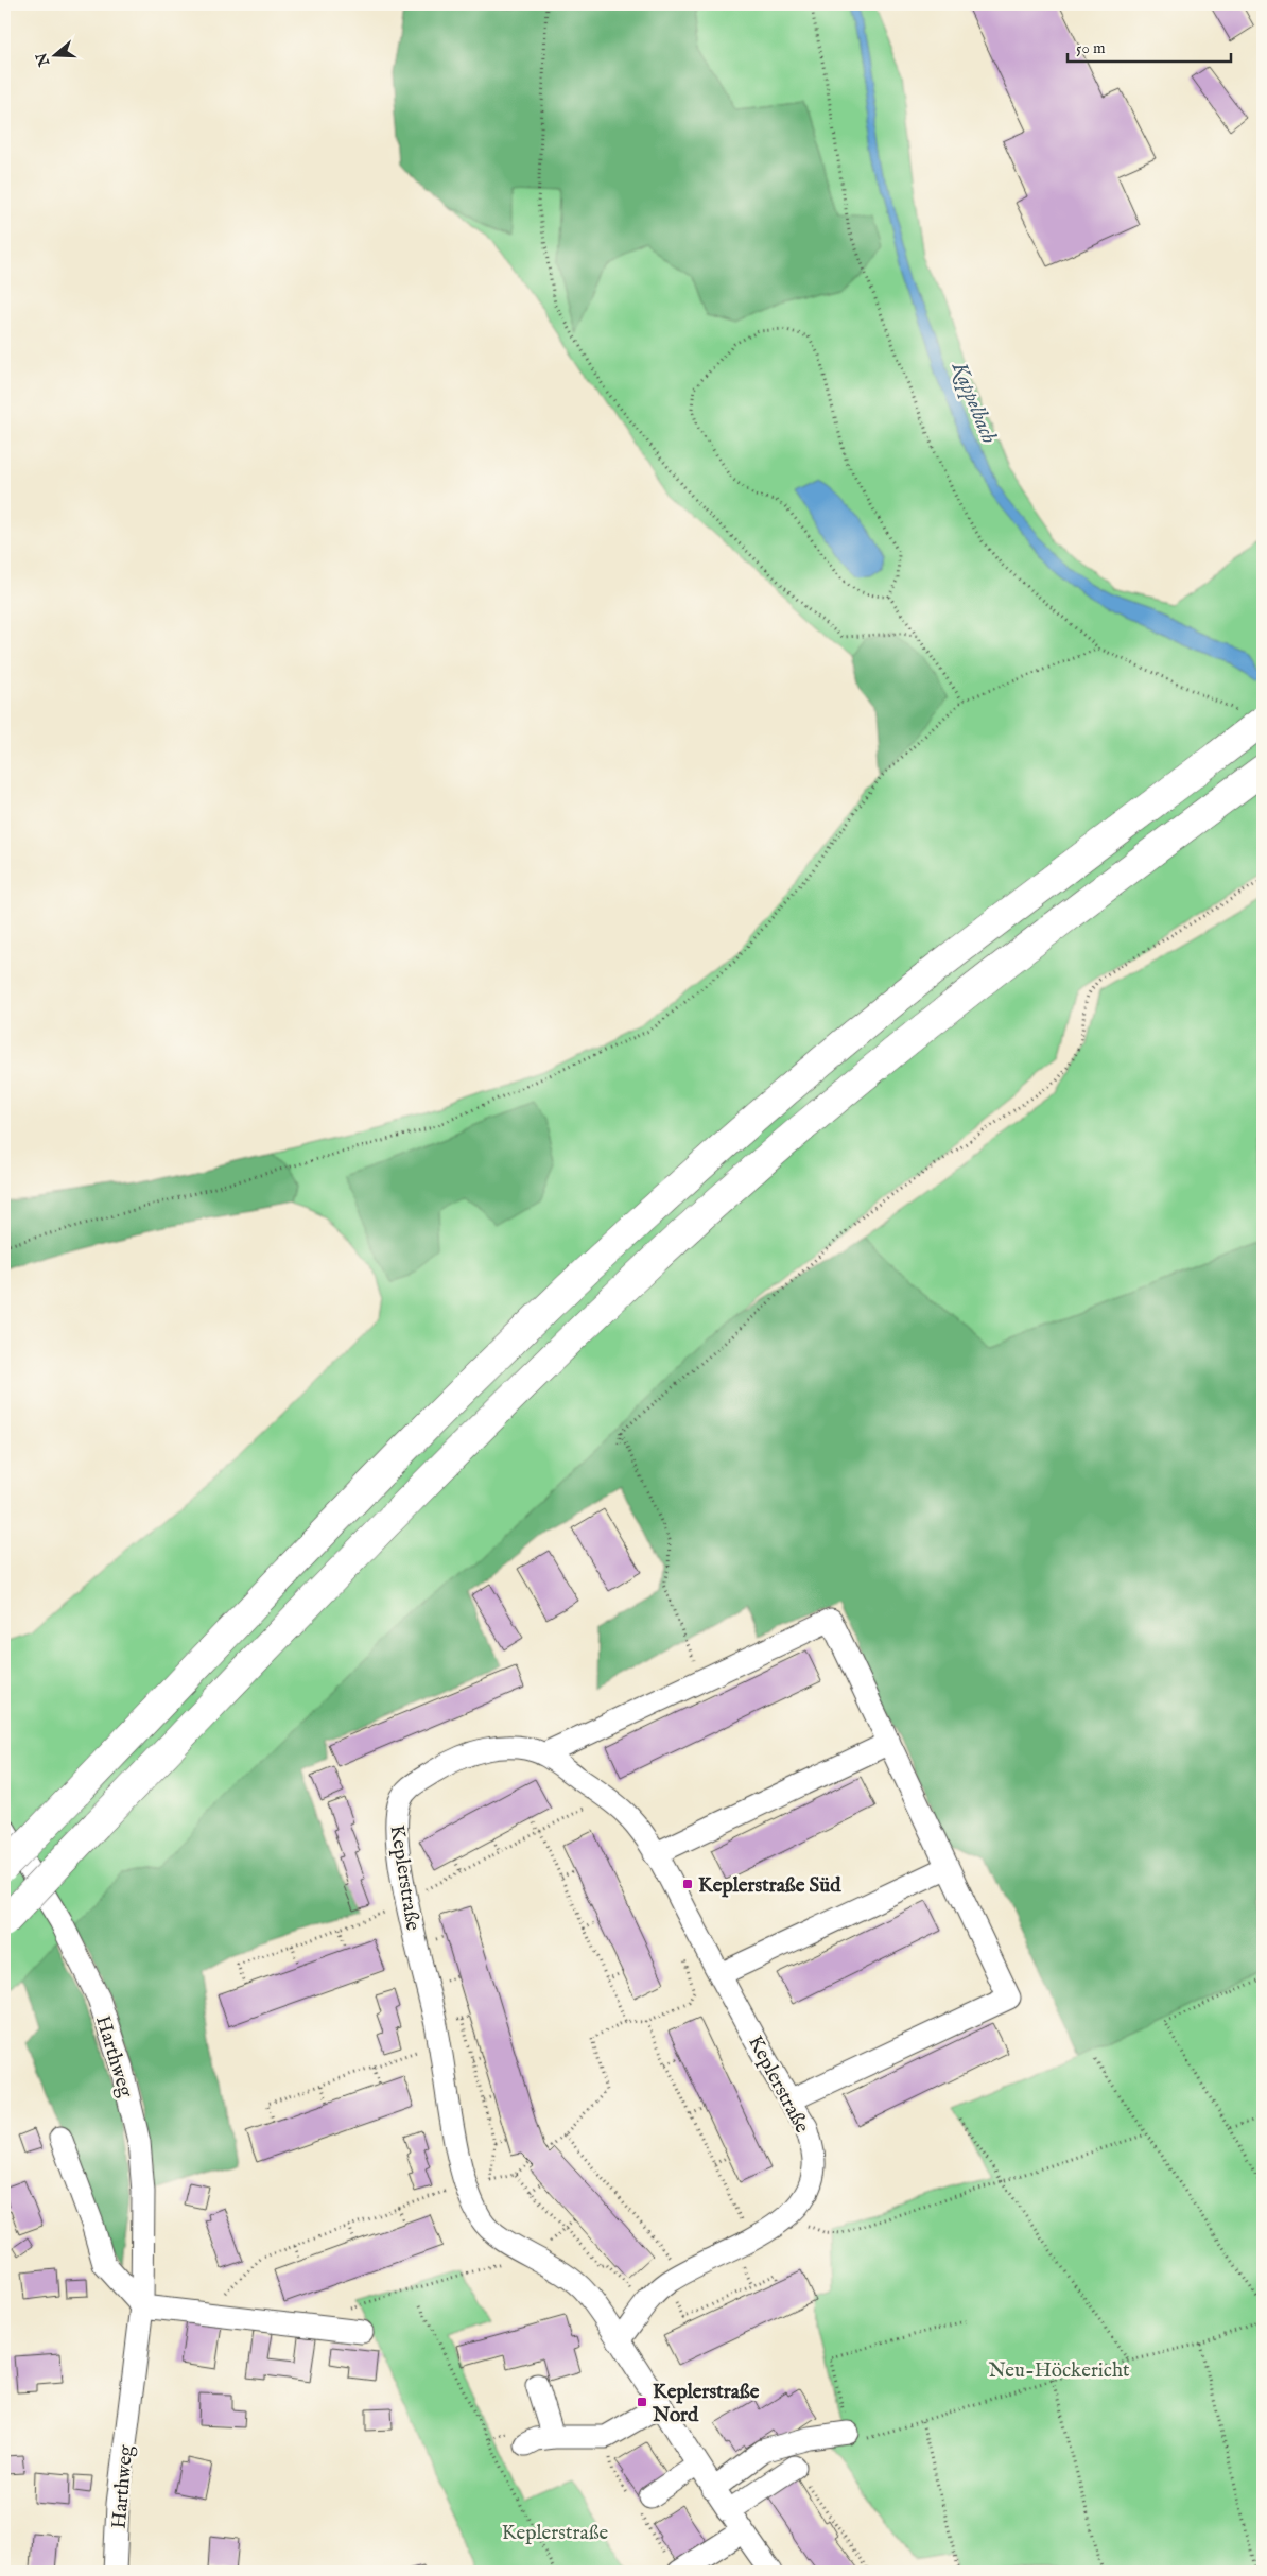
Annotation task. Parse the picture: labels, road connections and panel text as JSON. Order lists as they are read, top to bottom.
{
  "streets": {
    "street": ["Keplerstraße", "Harthweg"]
  },
  "water": ["Kappelbach"],
  "parks": ["Neu-Höckericht", "Keplerstraße"],
  "places": {
    "transit": ["Keplerstraße Süd", "Keplerstraße Nord"]
  },
  "scale_bar": "50 m",
  "north": "left"
}
